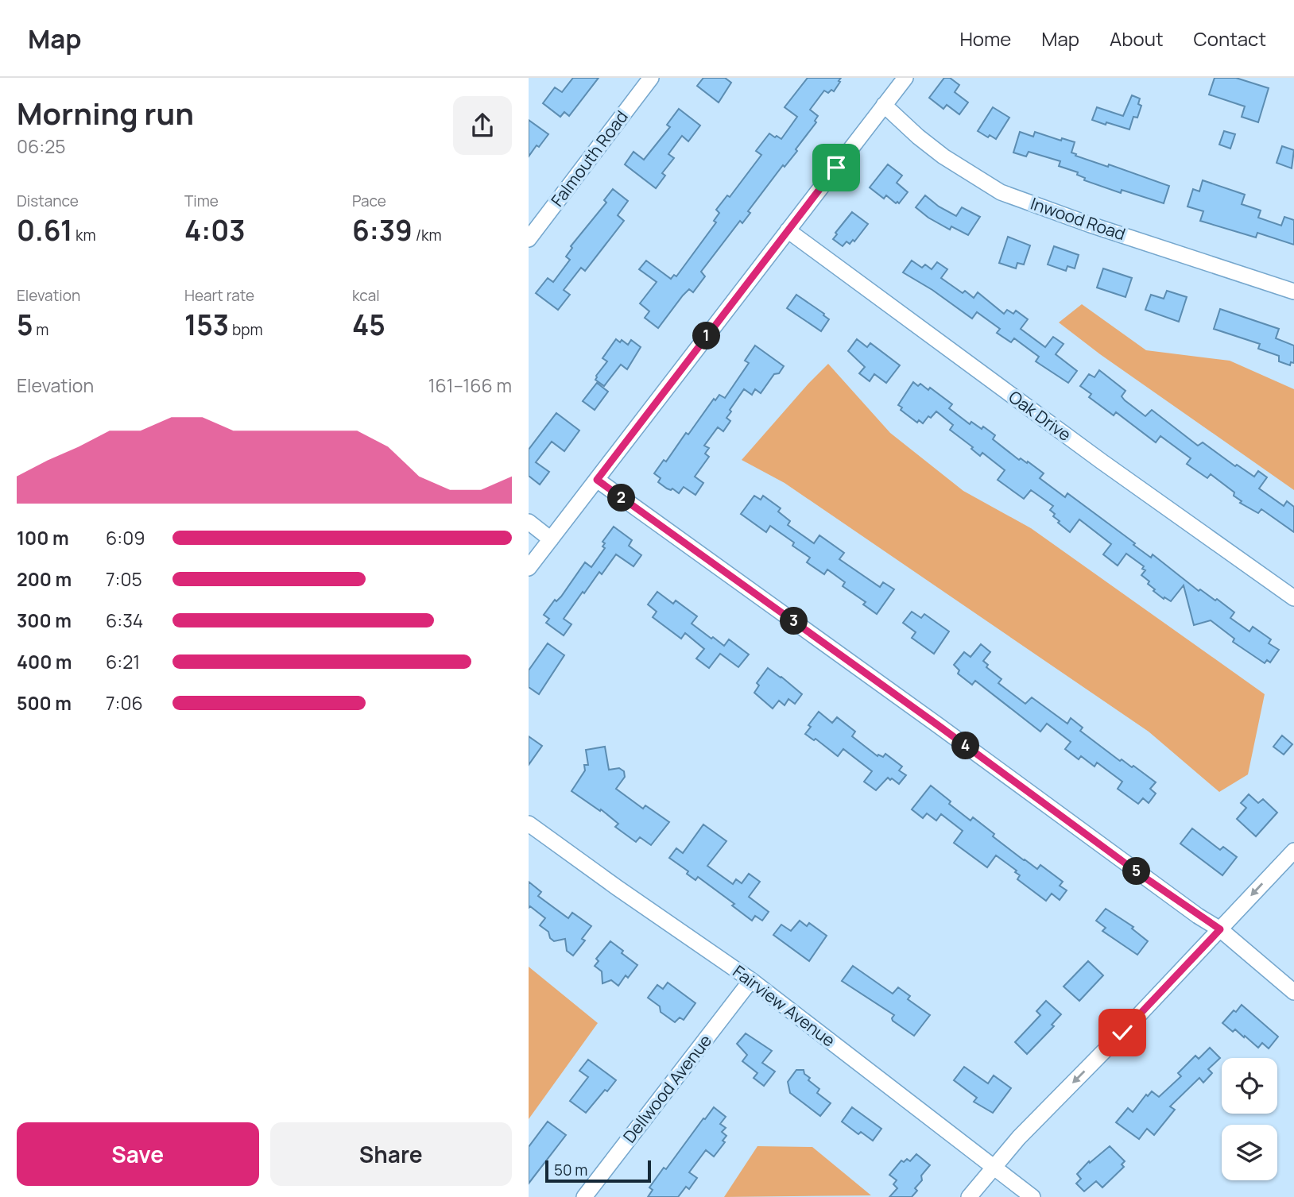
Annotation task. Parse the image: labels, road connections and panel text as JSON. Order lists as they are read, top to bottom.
{
  "streets": {
    "street": [
      "Falmouth Road",
      "Inwood Road",
      "Oak Drive",
      "Fairview Avenue",
      "Dellwood Avenue"
    ]
  },
  "crossings": [
    ["Fairview Avenue", "Dellwood Avenue"]
  ],
  "scale_bar": "50 m",
  "page": {
    "header": "Map",
    "nav": [
      "Home",
      "Map",
      "About",
      "Contact"
    ],
    "heading": ["Morning run", "06:25"],
    "stats": [
      ["Distance", "0.61 km"],
      ["Time", "4:03"],
      ["Pace", "6:39 /km"],
      ["Elevation", "5 m"],
      ["Heart rate", "153 bpm"],
      ["kcal", "45"]
    ],
    "pins": [
      "1",
      "2",
      "3",
      "4",
      "5"
    ],
    "chart": ["Elevation", "161–166 m"],
    "list": [
      {
        "name": "100 m",
        "note": "6:09"
      },
      {
        "name": "200 m",
        "note": "7:05"
      },
      {
        "name": "300 m",
        "note": "6:34"
      },
      {
        "name": "400 m",
        "note": "6:21"
      },
      {
        "name": "500 m",
        "note": "7:06"
      }
    ],
    "buttons": ["Save", "Share"],
    "scale": "50 m"
  }
}
